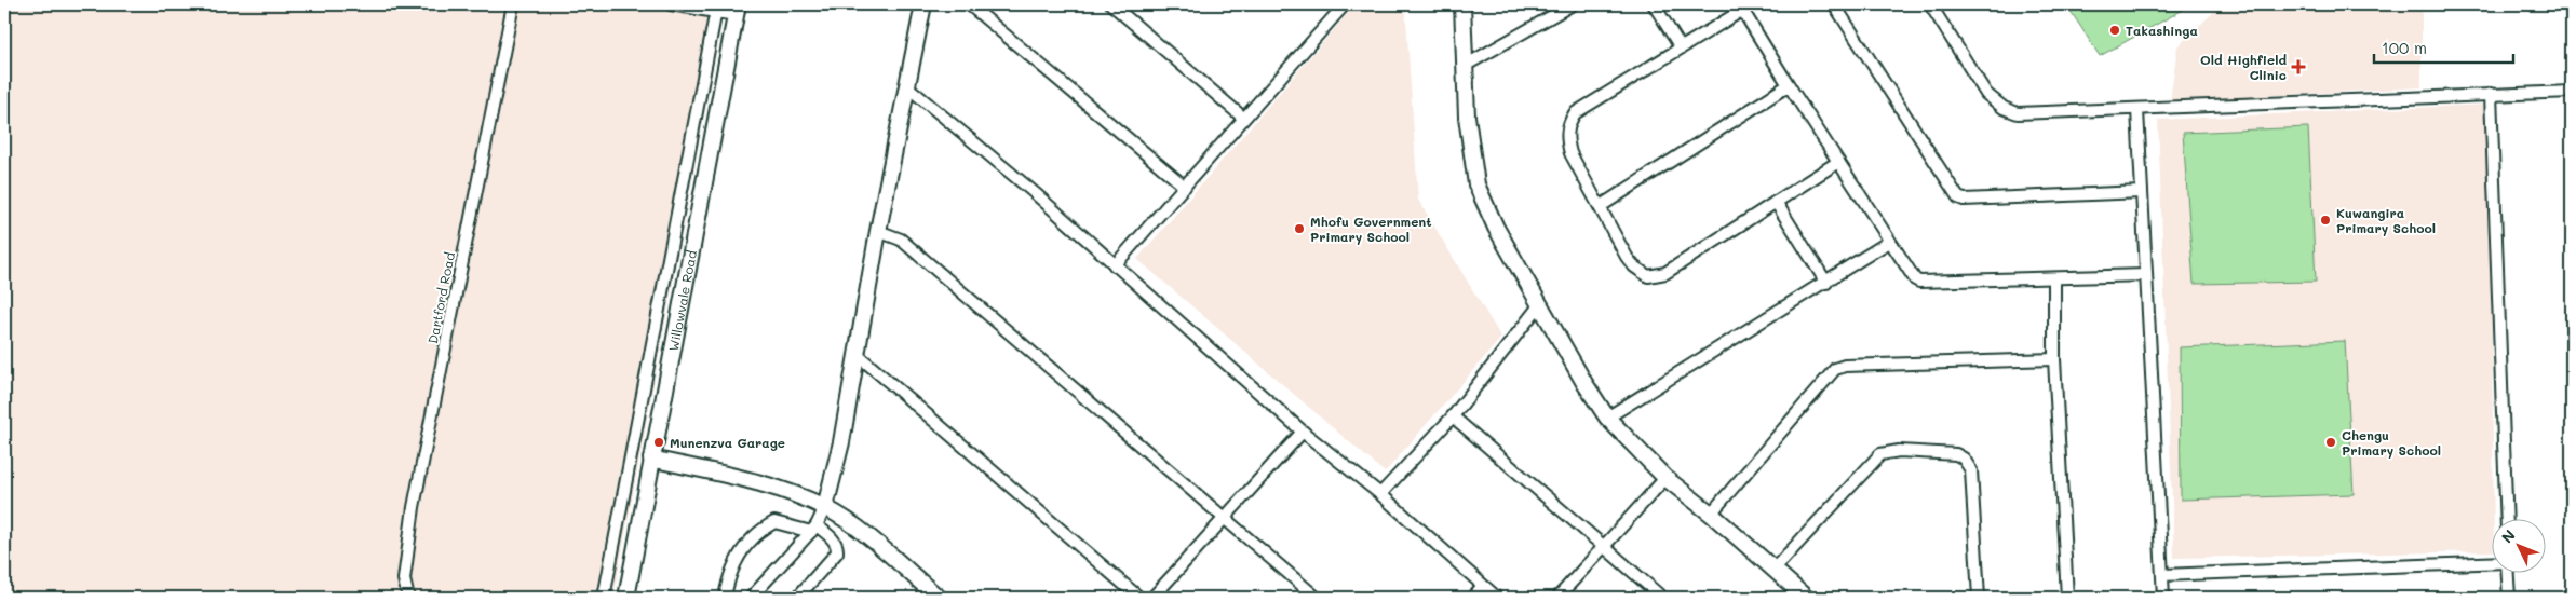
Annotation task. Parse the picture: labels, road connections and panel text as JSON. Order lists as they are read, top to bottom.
{
  "streets": {
    "street": ["Dartford Road", "Willowvale Road"]
  },
  "places": {
    "other": [
      "Takashinga",
      "Kuwangira Primary School",
      "Mhofu Government Primary School",
      "Munenzva Garage",
      "Chengu Primary School"
    ],
    "health": ["Old Highfield Clinic"]
  },
  "scale_bar": "100 m",
  "north": "top left"
}
